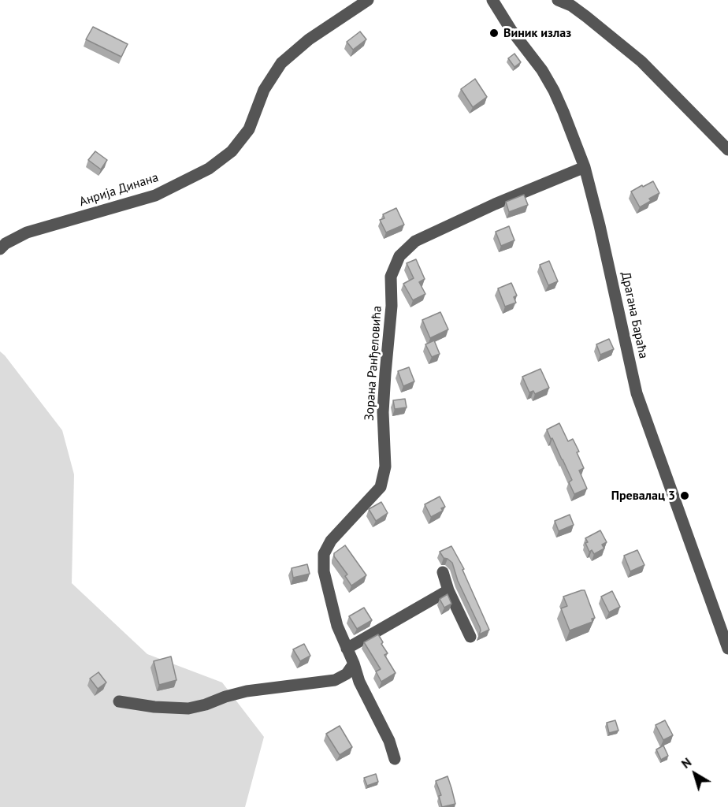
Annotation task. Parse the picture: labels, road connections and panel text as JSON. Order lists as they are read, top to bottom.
{
  "streets": {
    "street": ["Анрија Динана", "Драгана Бараћа", "Зорана Ранђеловића"]
  },
  "crossings": [
    ["Драгана Бараћа", "Зорана Ранђеловића"]
  ],
  "places": ["Виник излаз", "Превалац 3"],
  "north": "top left"
}
